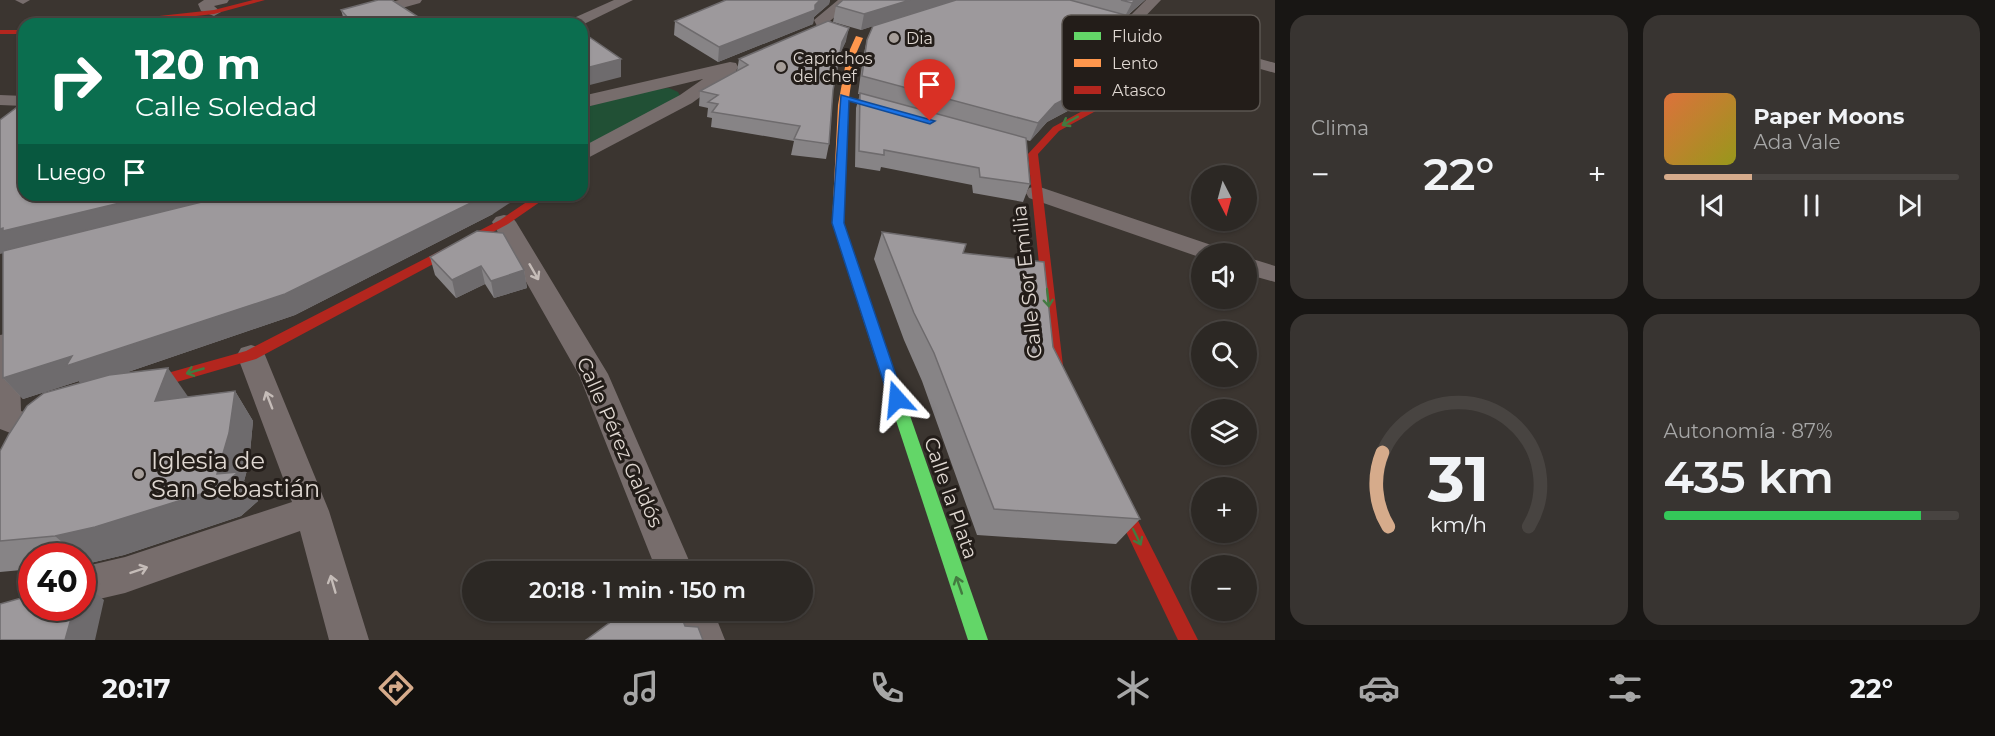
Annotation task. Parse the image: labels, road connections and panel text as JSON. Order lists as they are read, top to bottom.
{
  "streets": {
    "street": ["Calle Sor Emilia", "Calle Pérez Galdós", "Calle la Plata"]
  },
  "one_way": ["Calle Sor Emilia", "Calle Pérez Galdós", "Calle la Plata"],
  "places": ["Dia", "Caprichos del chef", "Iglesia de San Sebastián"],
  "legend": ["Fluido", "Lento", "Atasco"],
  "north": "bottom",
  "page": {
    "tile": [
      "Clima",
      ["Autonomía · 87%", "435 km"]
    ],
    "turn": ["120 m", "Calle Soledad"],
    "song": ["Paper Moons", "Ada Vale"],
    "then": "Luego",
    "heat": ["−", "22°", "+"],
    "map_buttons": ["+", "−"],
    "limit": "40",
    "trip": "20:18 · 1 min · 150 m",
    "tabs": ["20:17", "22°"],
    "gauge": ["31", "km/h"]
  }
}
